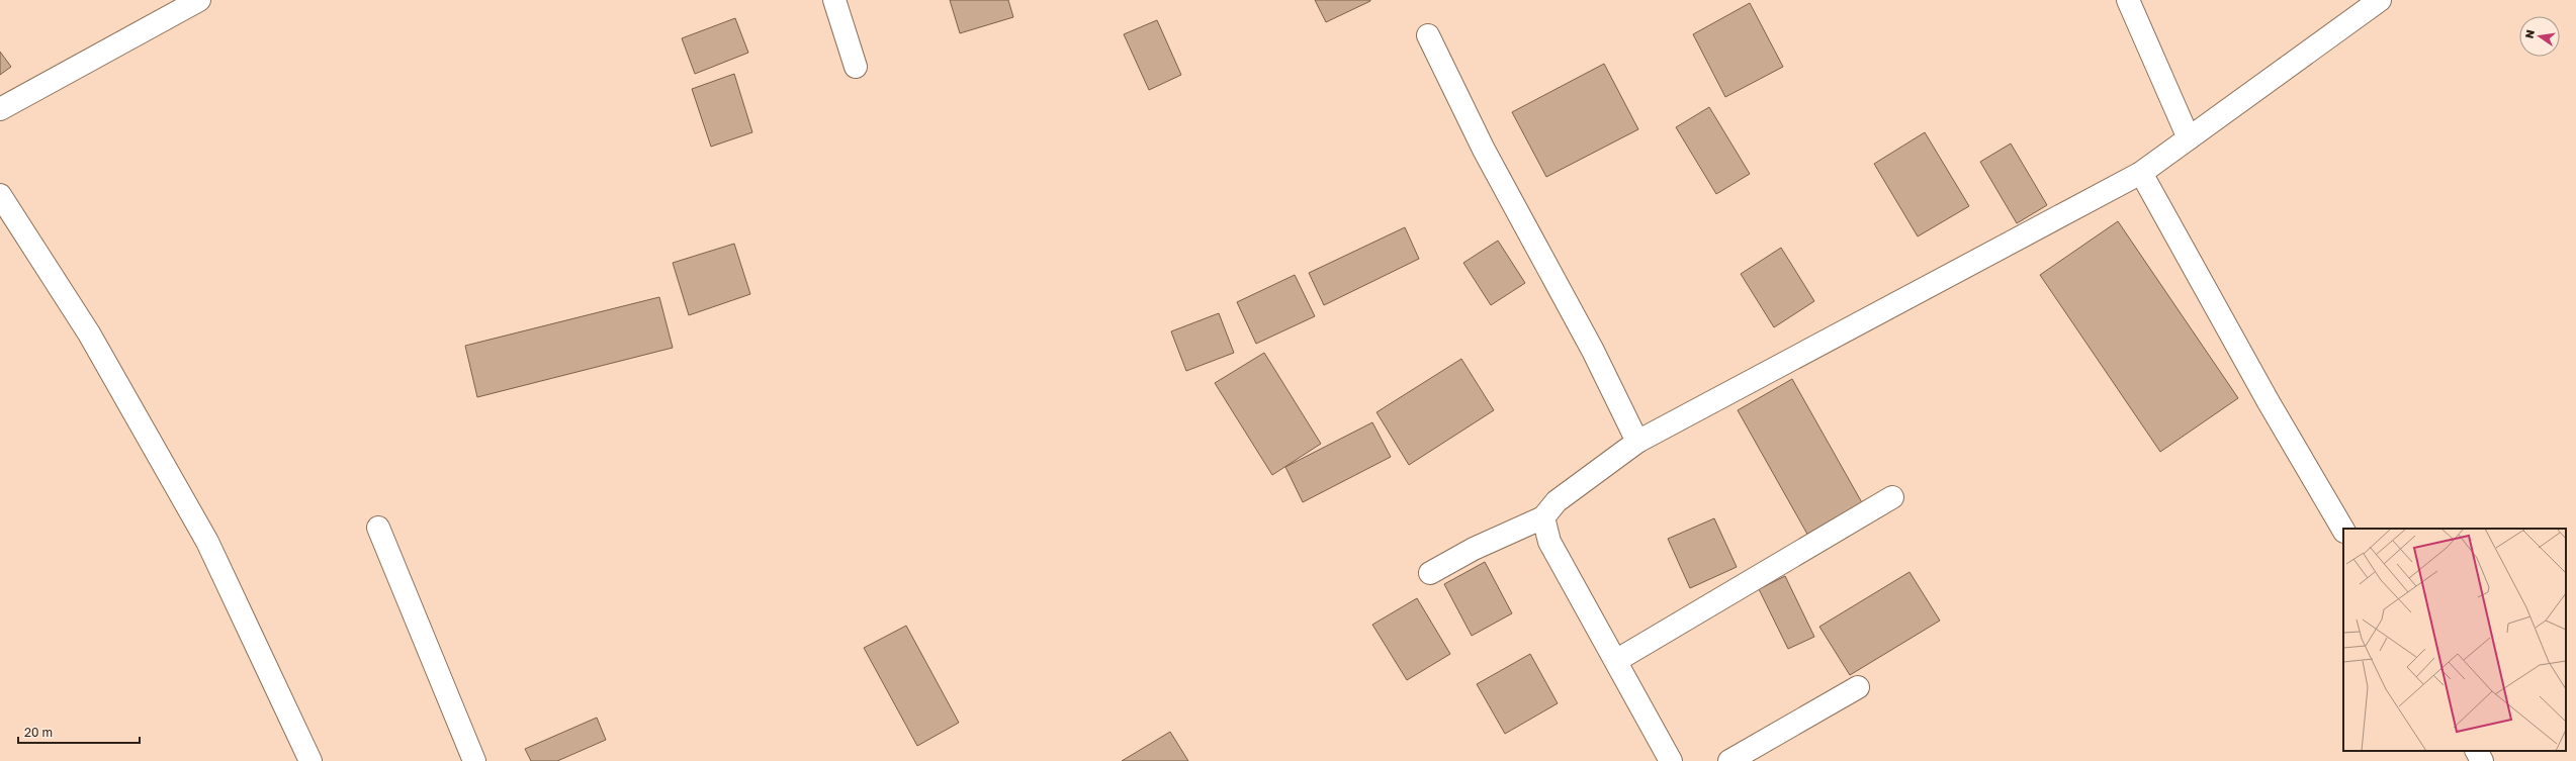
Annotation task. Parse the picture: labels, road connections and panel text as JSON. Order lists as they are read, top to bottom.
{
  "scale_bar": "20 m",
  "north": "left"
}
